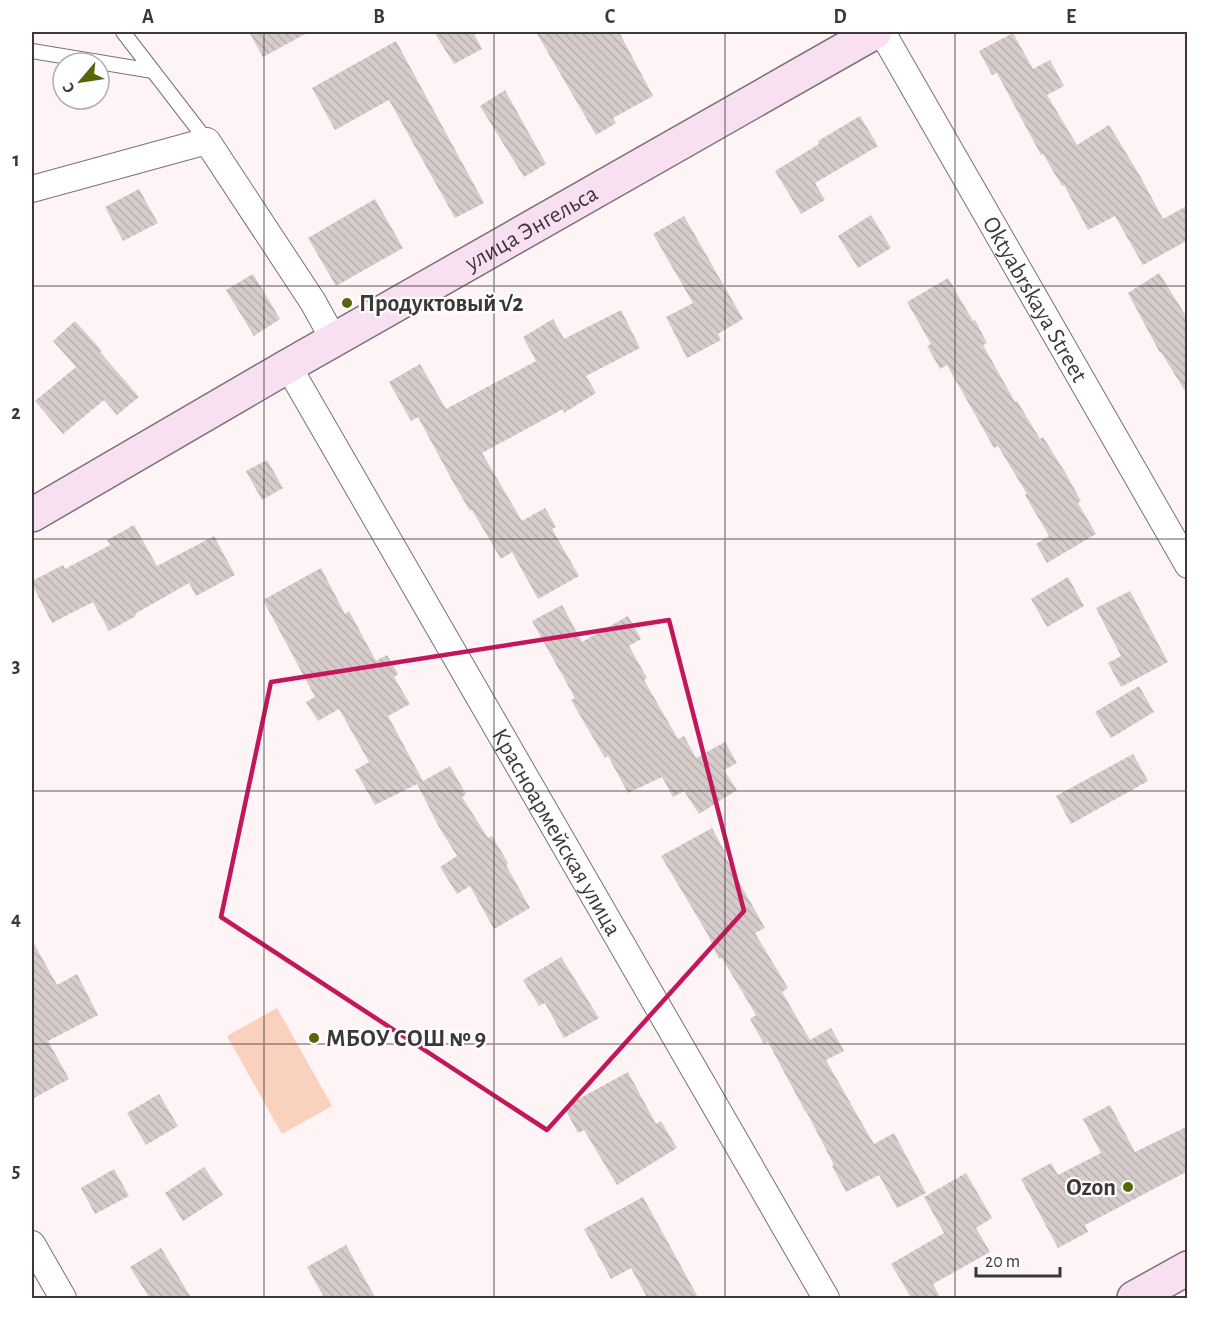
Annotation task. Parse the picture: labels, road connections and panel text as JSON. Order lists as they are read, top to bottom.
{
  "streets": {
    "main road": ["улица Энгельса"],
    "street": ["Oktyabrskaya Street", "Красноармейская улица"]
  },
  "crossings": [
    ["улица Энгельса", "Красноармейская улица"]
  ],
  "places": ["Продуктовый √2", "МБОУ СОШ № 9", "Ozon"],
  "scale_bar": "20 m",
  "north": "bottom left",
  "grid": {
    "columns": [
      "A",
      "B",
      "C",
      "D",
      "E"
    ],
    "rows": [
      "1",
      "2",
      "3",
      "4",
      "5"
    ]
  }
}
